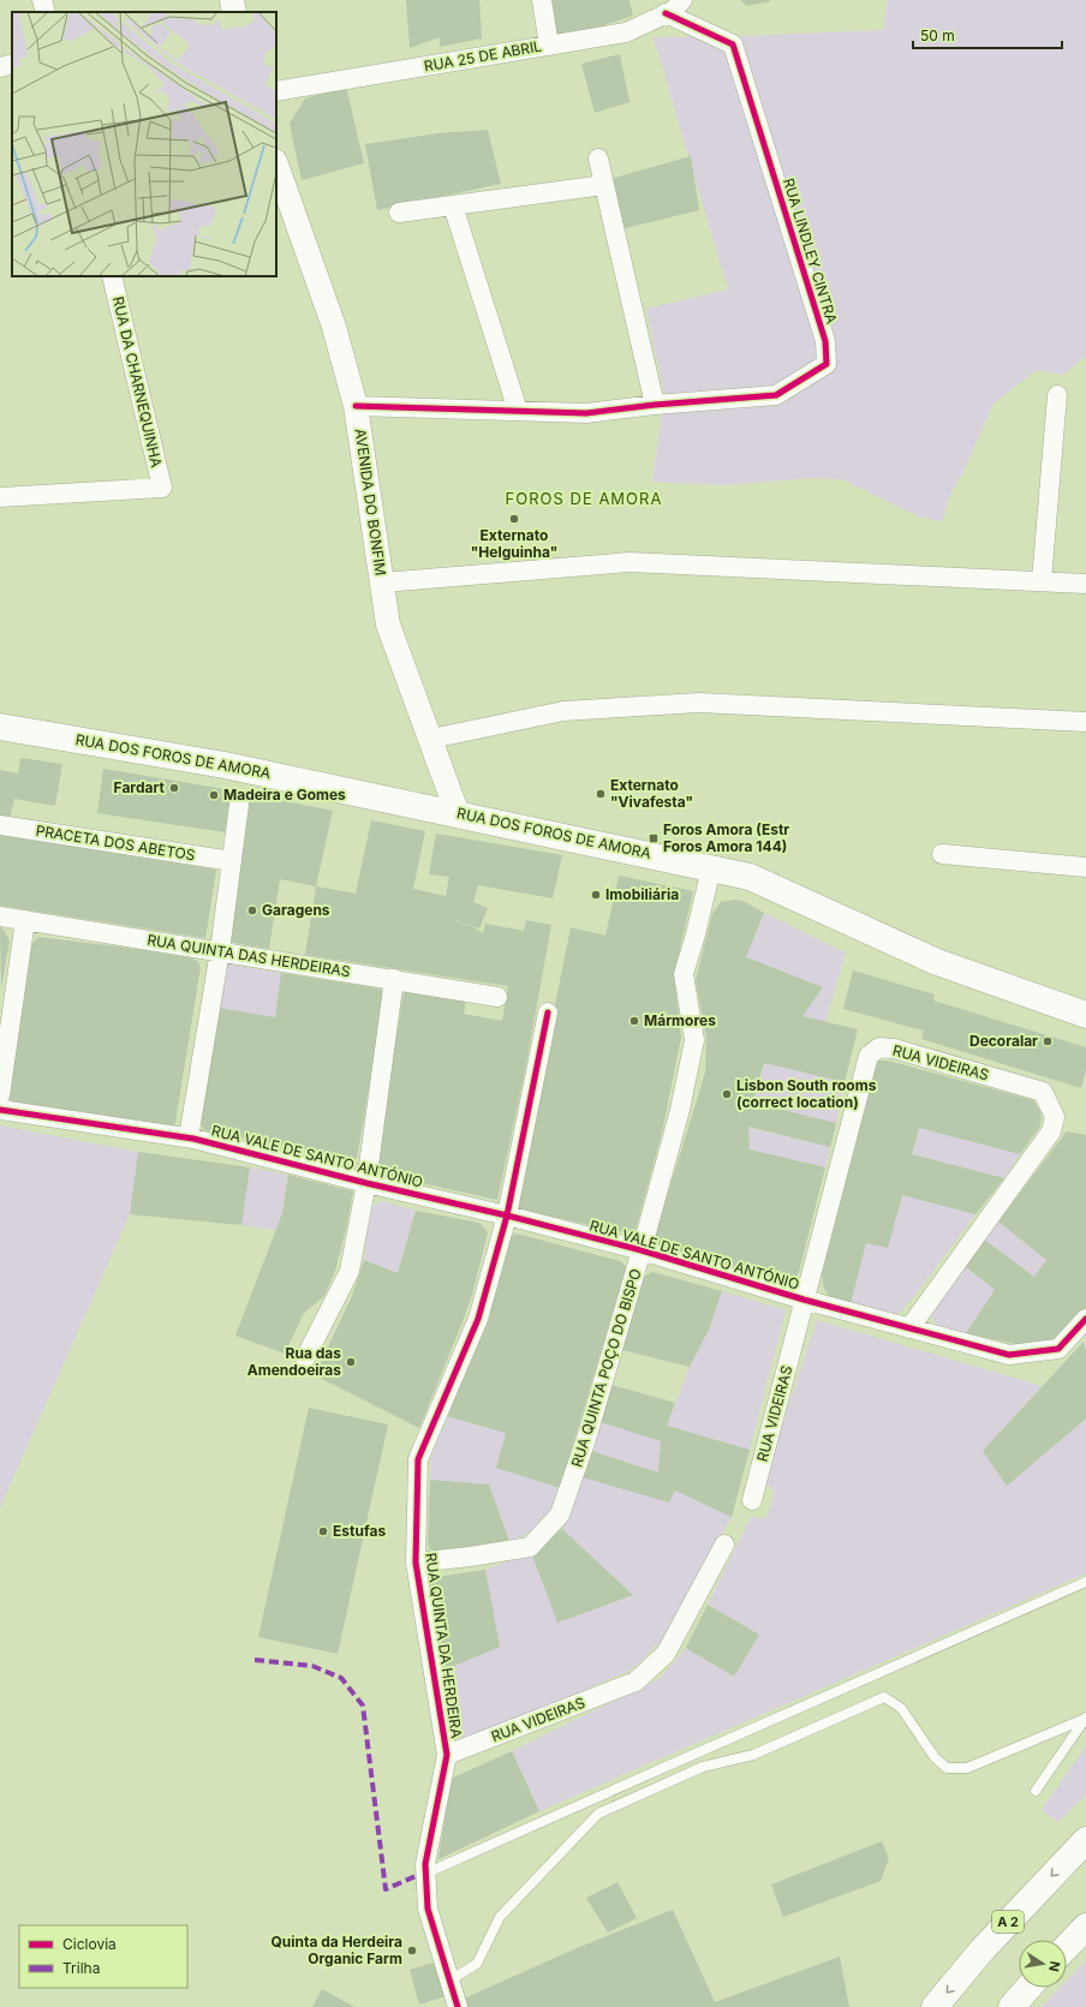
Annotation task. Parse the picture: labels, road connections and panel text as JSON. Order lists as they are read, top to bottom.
{
  "streets": {
    "main road": ["RUA DOS FOROS DE AMORA", "A 2"],
    "street": [
      "RUA 25 DE ABRIL",
      "RUA LINDLEY CINTRA",
      "RUA DA CHARNEQUINHA",
      "AVENIDA DO BONFIM",
      "PRACETA DOS ABETOS",
      "RUA QUINTA DAS HERDEIRAS",
      "RUA VIDEIRAS",
      "RUA VALE DE SANTO ANTÓNIO",
      "RUA QUINTA POÇO DO BISPO",
      "RUA QUINTA DA HERDEIRA"
    ]
  },
  "crossings": [
    ["RUA 25 DE ABRIL", "RUA LINDLEY CINTRA"],
    ["AVENIDA DO BONFIM", "RUA DOS FOROS DE AMORA"],
    ["RUA DOS FOROS DE AMORA", "RUA QUINTA POÇO DO BISPO"],
    ["RUA VIDEIRAS", "RUA VALE DE SANTO ANTÓNIO"],
    ["RUA VIDEIRAS", "RUA QUINTA DA HERDEIRA"],
    ["RUA VALE DE SANTO ANTÓNIO", "RUA QUINTA POÇO DO BISPO"],
    ["RUA VALE DE SANTO ANTÓNIO", "RUA QUINTA DA HERDEIRA"],
    ["RUA QUINTA POÇO DO BISPO", "RUA QUINTA DA HERDEIRA"]
  ],
  "districts": ["FOROS DE AMORA"],
  "places": {
    "other": [
      "Externato \"Helguinha\"",
      "Fardart",
      "Externato \"Vivafesta\"",
      "Madeira e Gomes",
      "Imobiliária",
      "Garagens",
      "Mármores",
      "Decoralar",
      "Lisbon South rooms (correct location)",
      "Rua das Amendoeiras",
      "Estufas",
      "Quinta da Herdeira Organic Farm"
    ],
    "transit": ["Foros Amora (Estr Foros Amora 144)"]
  },
  "legend": ["Ciclovia", "Trilha"],
  "scale_bar": "50 m",
  "north": "right"
}
